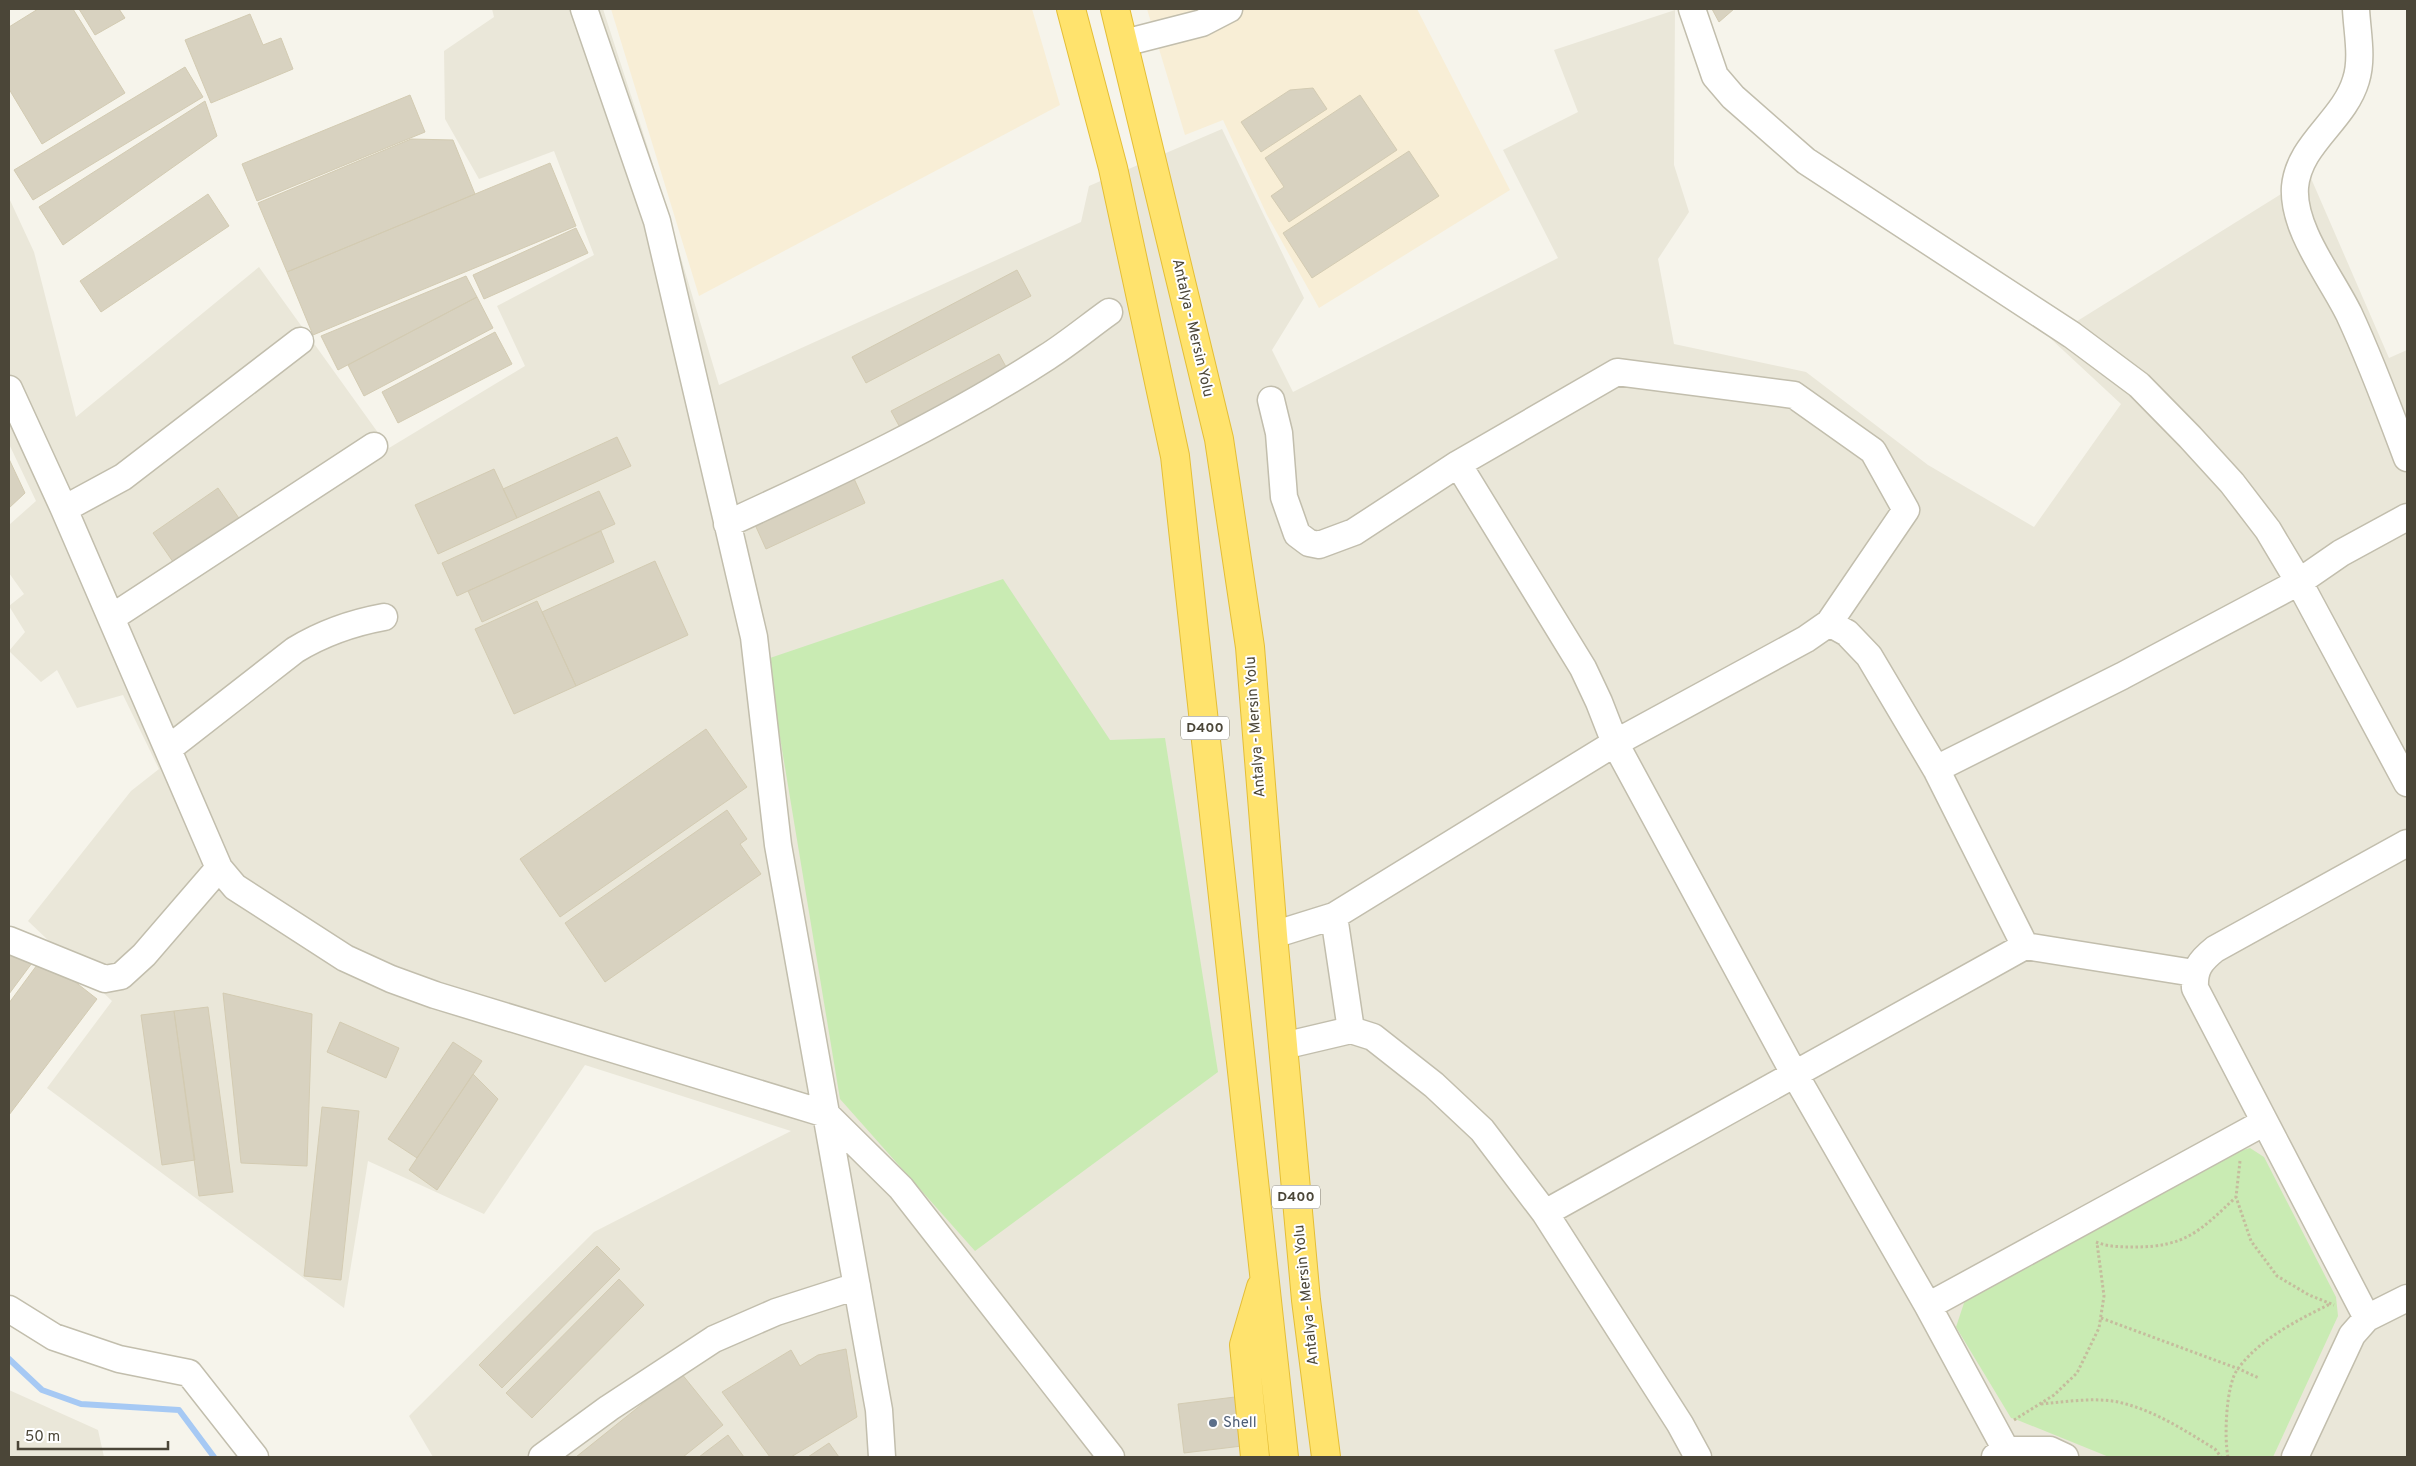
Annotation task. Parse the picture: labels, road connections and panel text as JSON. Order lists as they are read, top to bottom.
{
  "streets": {
    "highway": ["Antalya - Mersin Yolu", "D400"]
  },
  "places": ["Shell"],
  "scale_bar": "50 m"
}
